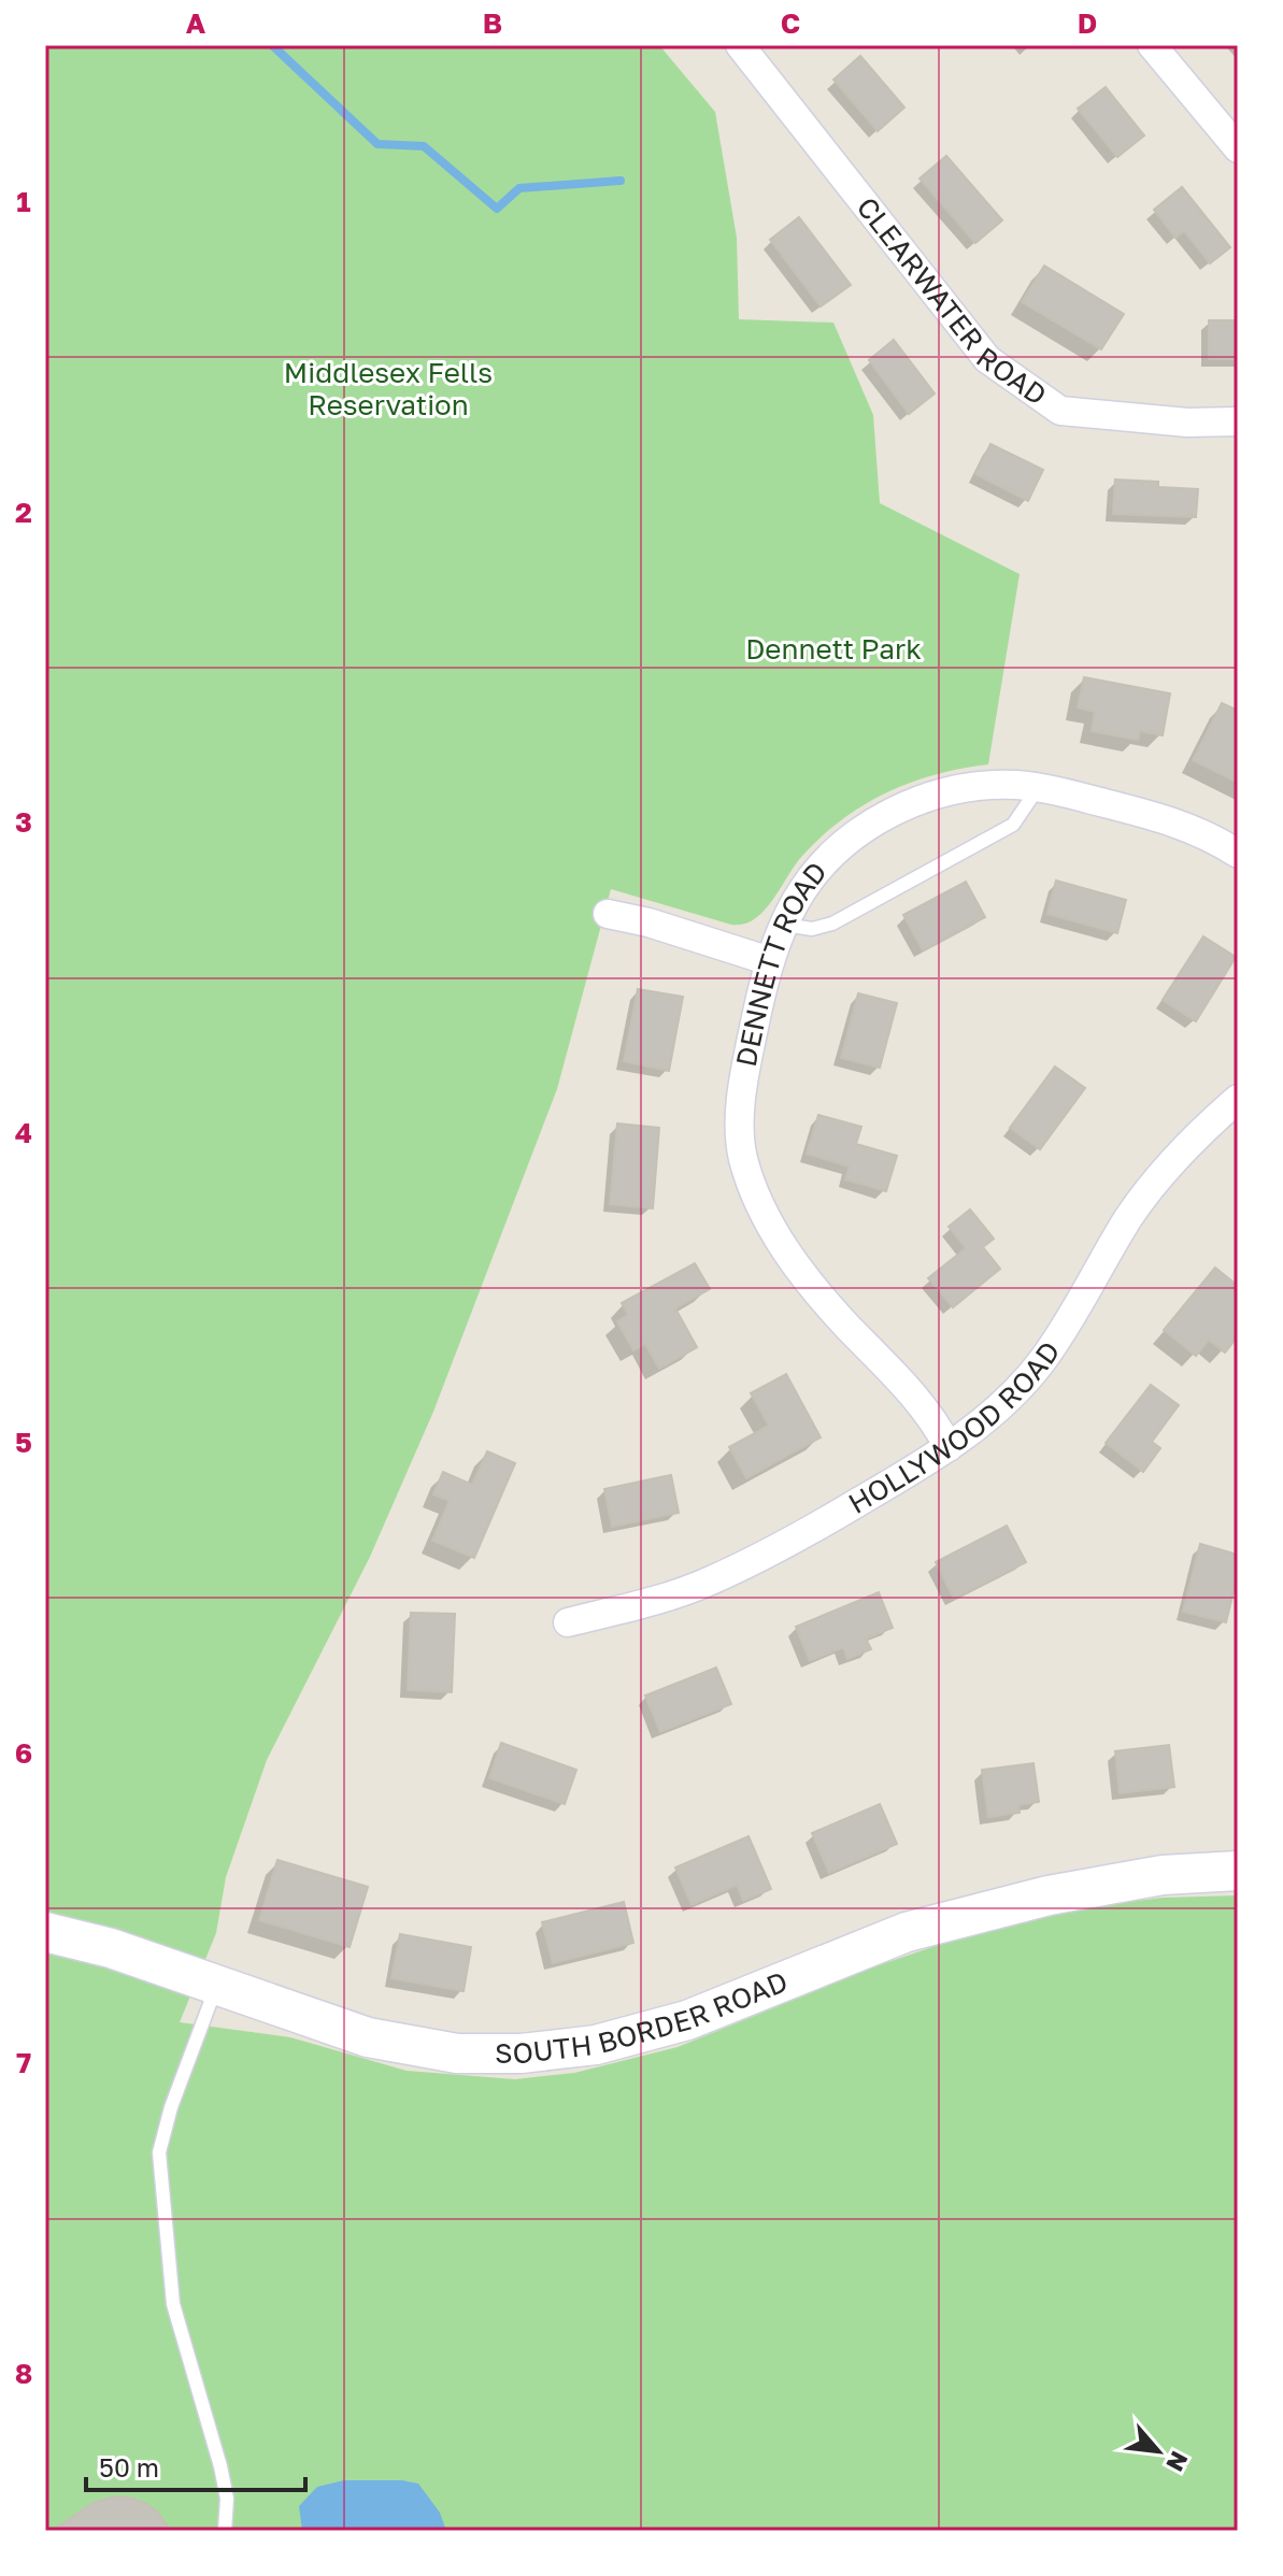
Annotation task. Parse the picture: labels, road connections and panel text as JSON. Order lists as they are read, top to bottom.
{
  "streets": {
    "main road": ["SOUTH BORDER ROAD"],
    "street": ["CLEARWATER ROAD", "DENNETT ROAD", "HOLLYWOOD ROAD"]
  },
  "crossings": [
    ["DENNETT ROAD", "HOLLYWOOD ROAD"]
  ],
  "parks": ["Middlesex Fells Reservation", "Dennett Park"],
  "scale_bar": "50 m",
  "north": "bottom right",
  "grid": {
    "columns": [
      "A",
      "B",
      "C",
      "D"
    ],
    "rows": [
      "1",
      "2",
      "3",
      "4",
      "5",
      "6",
      "7",
      "8"
    ]
  }
}
